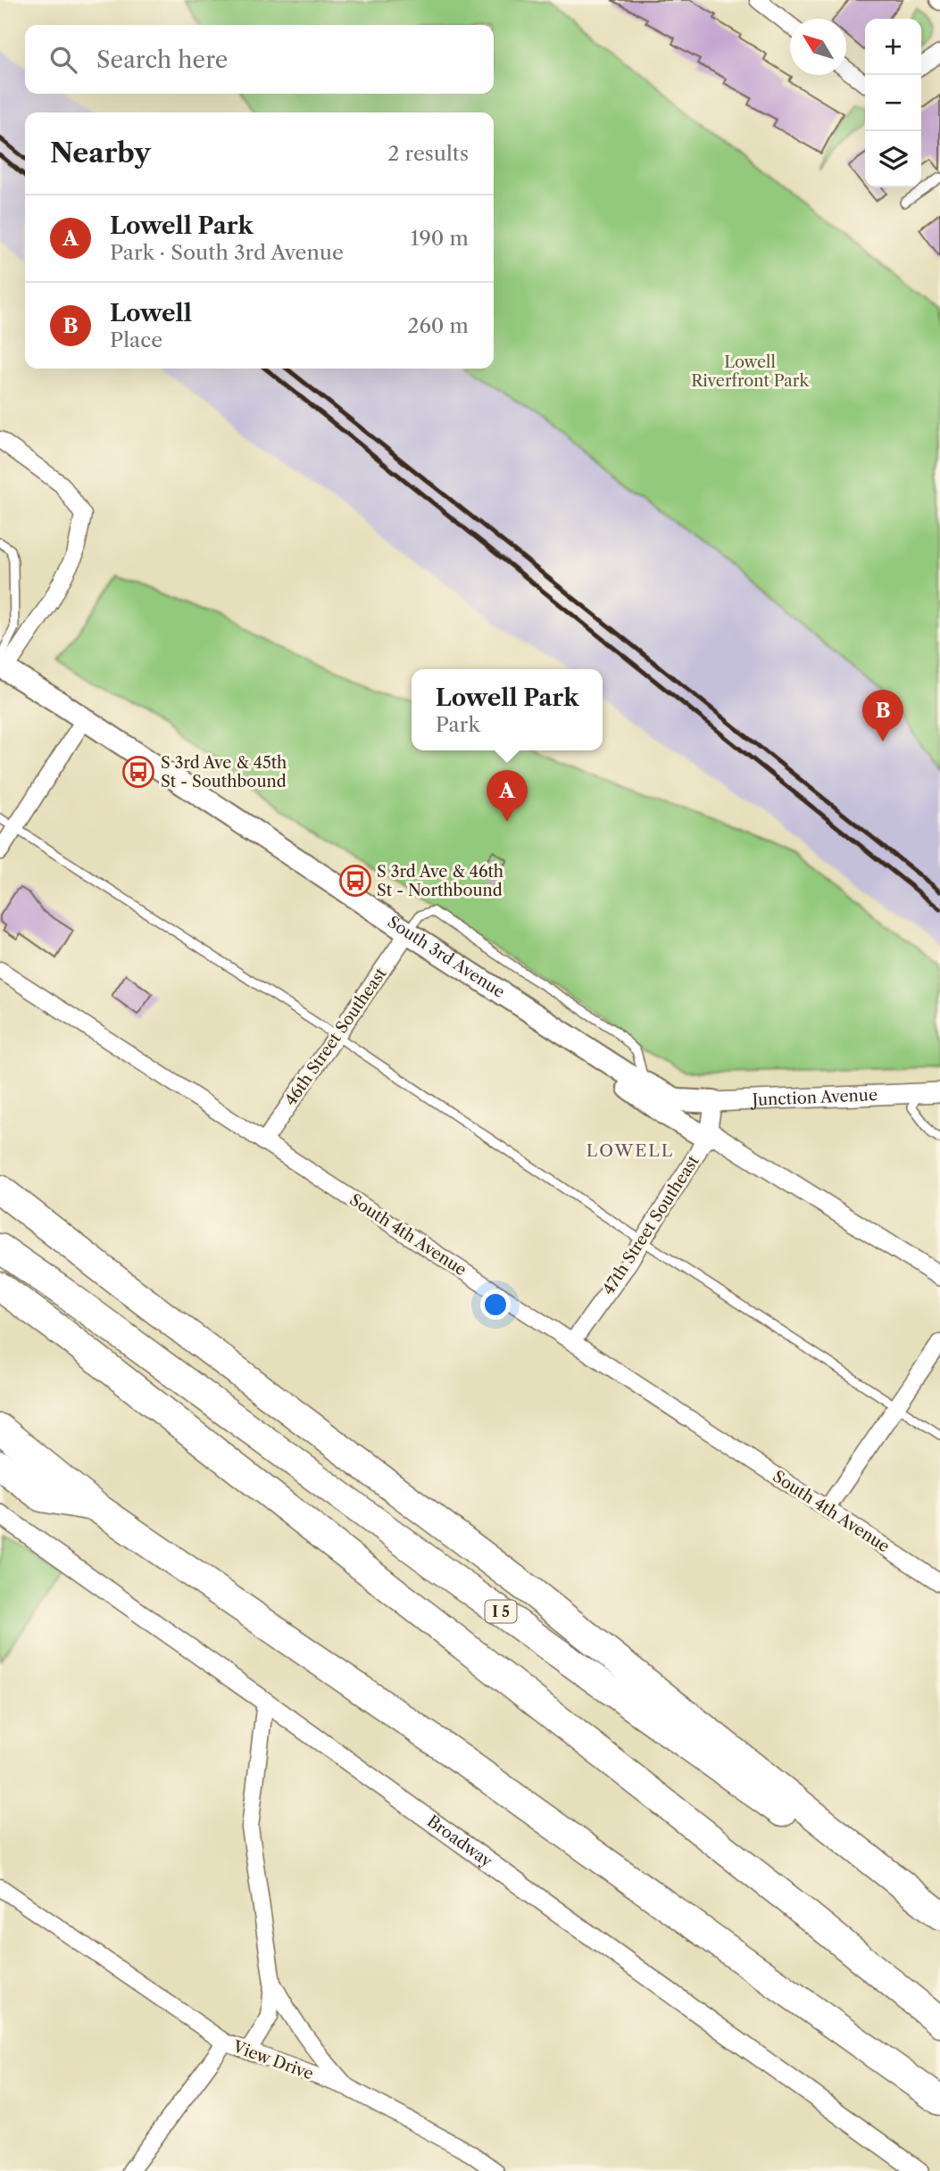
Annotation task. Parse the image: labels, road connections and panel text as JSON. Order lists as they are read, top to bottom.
{
  "streets": {
    "highway": ["I 5"],
    "main road": ["South 3rd Avenue"],
    "street": [
      "46th Street Southeast",
      "Junction Avenue",
      "47th Street Southeast",
      "South 4th Avenue",
      "Broadway",
      "View Drive"
    ]
  },
  "crossings": [
    ["South 3rd Avenue", "46th Street Southeast"],
    ["South 3rd Avenue", "Junction Avenue"],
    ["South 3rd Avenue", "47th Street Southeast"],
    ["46th Street Southeast", "South 4th Avenue"],
    ["Junction Avenue", "47th Street Southeast"],
    ["47th Street Southeast", "South 4th Avenue"]
  ],
  "districts": ["LOWELL"],
  "parks": ["Lowell Riverfront Park"],
  "places": {
    "bus stop": ["S 3rd Ave & 45th St - Southbound", "S 3rd Ave & 46th St - Northbound"]
  },
  "north": "top left",
  "page": {
    "map_buttons": ["+", "−"],
    "search": "Search here",
    "heading": ["Nearby", "2 results"],
    "list": [
      {
        "mark": "A",
        "name": "Lowell Park",
        "note": "Park · South 3rd Avenue",
        "value": "190 m"
      },
      {
        "mark": "B",
        "name": "Lowell",
        "note": "Place",
        "value": "260 m"
      }
    ],
    "popup": ["Lowell Park", "Park"],
    "pins": ["B", "A"]
  }
}
